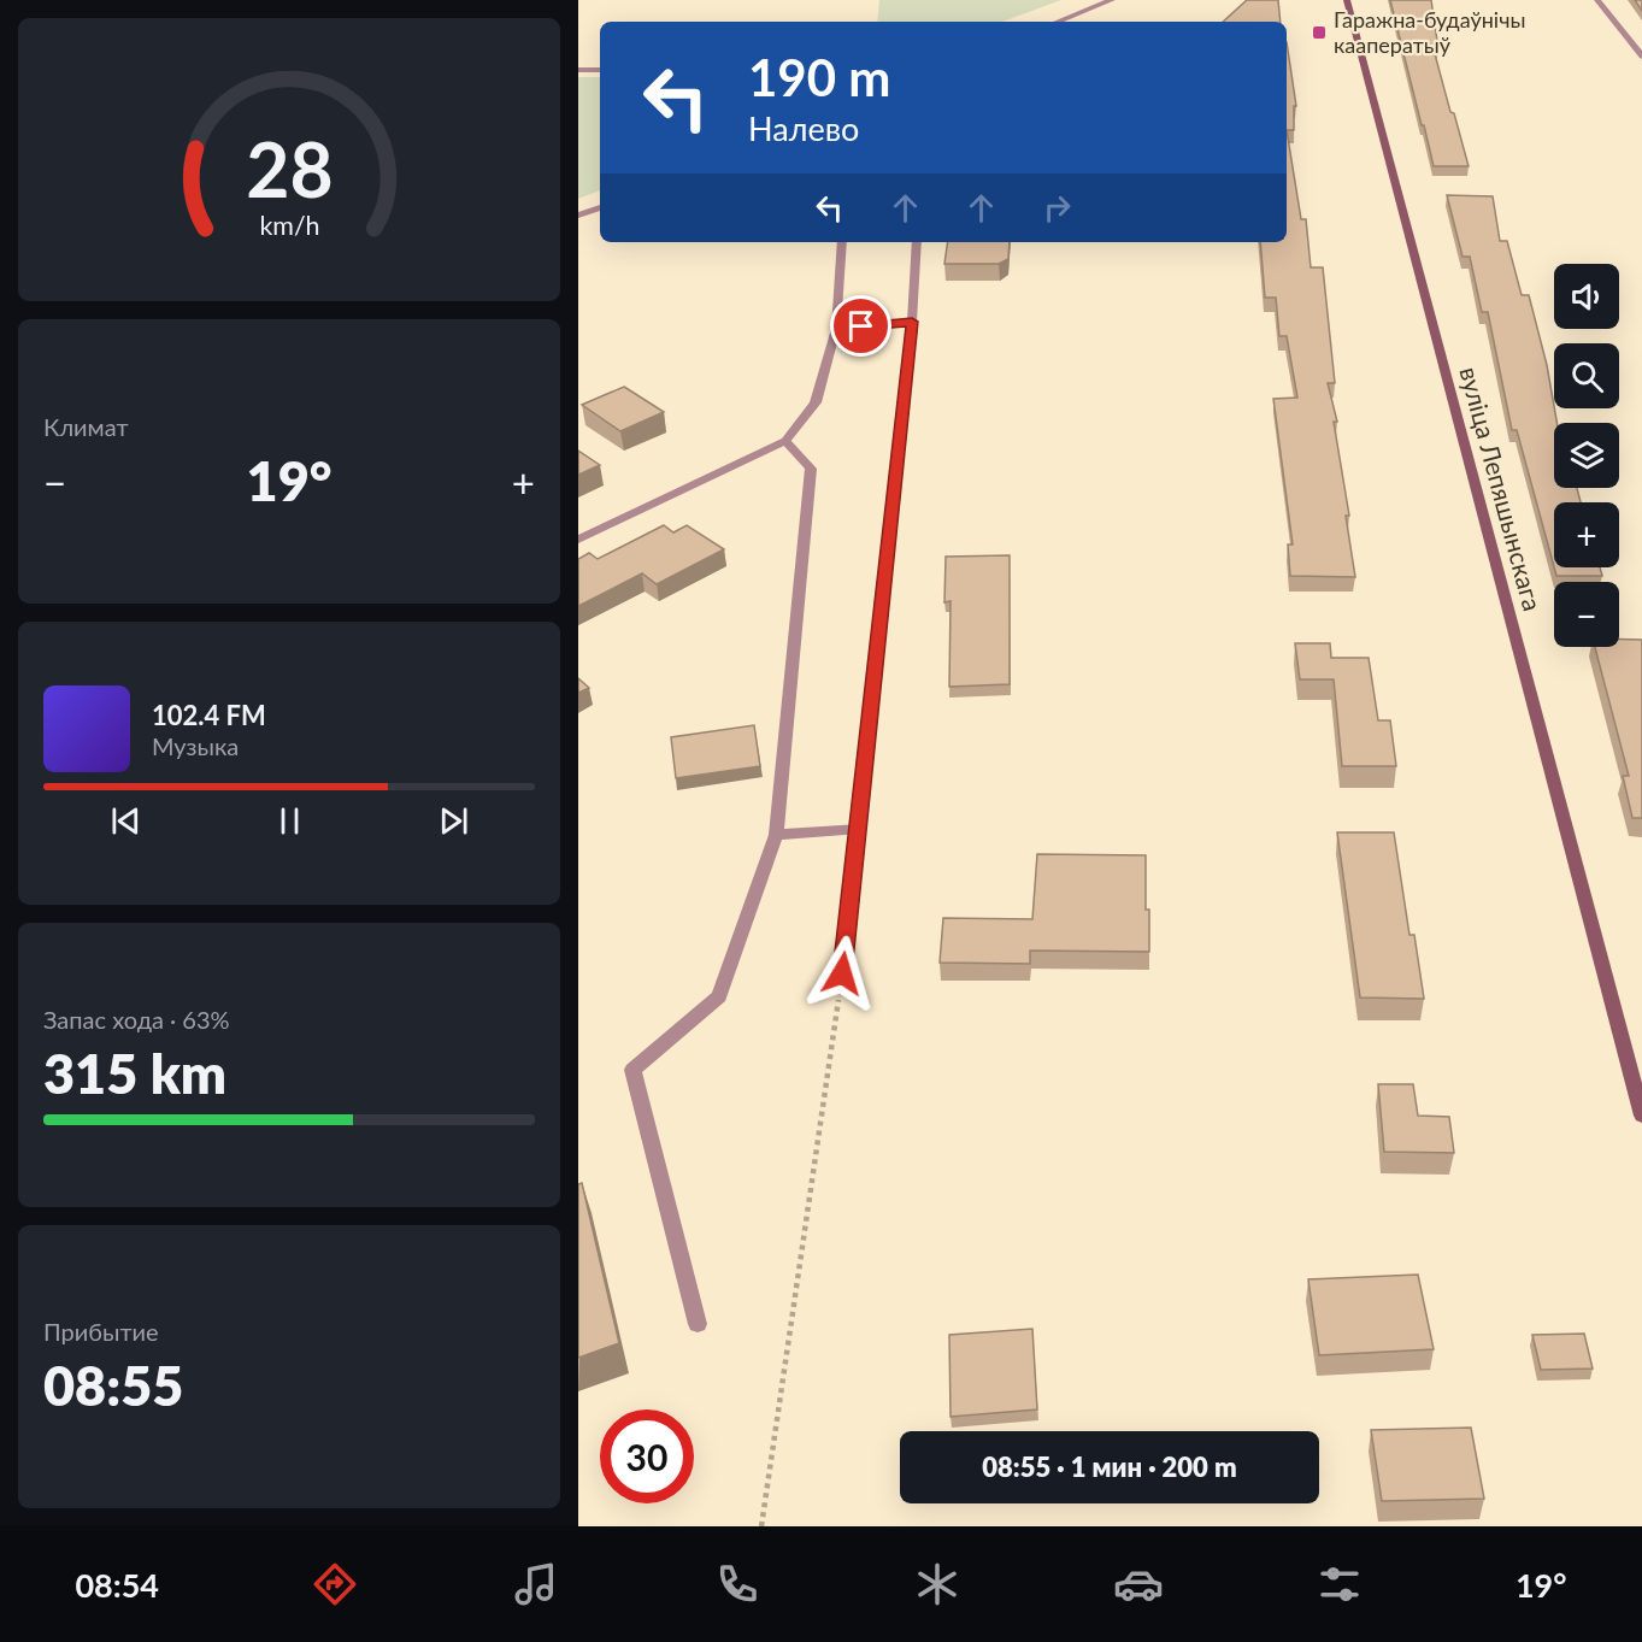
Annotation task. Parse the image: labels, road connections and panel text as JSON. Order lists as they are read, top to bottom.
{
  "streets": {
    "street": ["вуліца Лепяшынскага"]
  },
  "places": {
    "transit": ["Гаражна-будаўнічы кааператыў"]
  },
  "page": {
    "turn": ["190 m", "Налево"],
    "map_buttons": ["+", "−"],
    "tile": [
      "Климат",
      ["Запас хода · 63%", "315 km"],
      ["Прибытие", "08:55"]
    ],
    "heat": ["−", "19°", "+"],
    "song": ["102.4 FM", "Музыка"],
    "limit": "30",
    "trip": "08:55 · 1 мин · 200 m",
    "tabs": ["08:54", "19°"],
    "gauge": ["28", "km/h"]
  }
}
